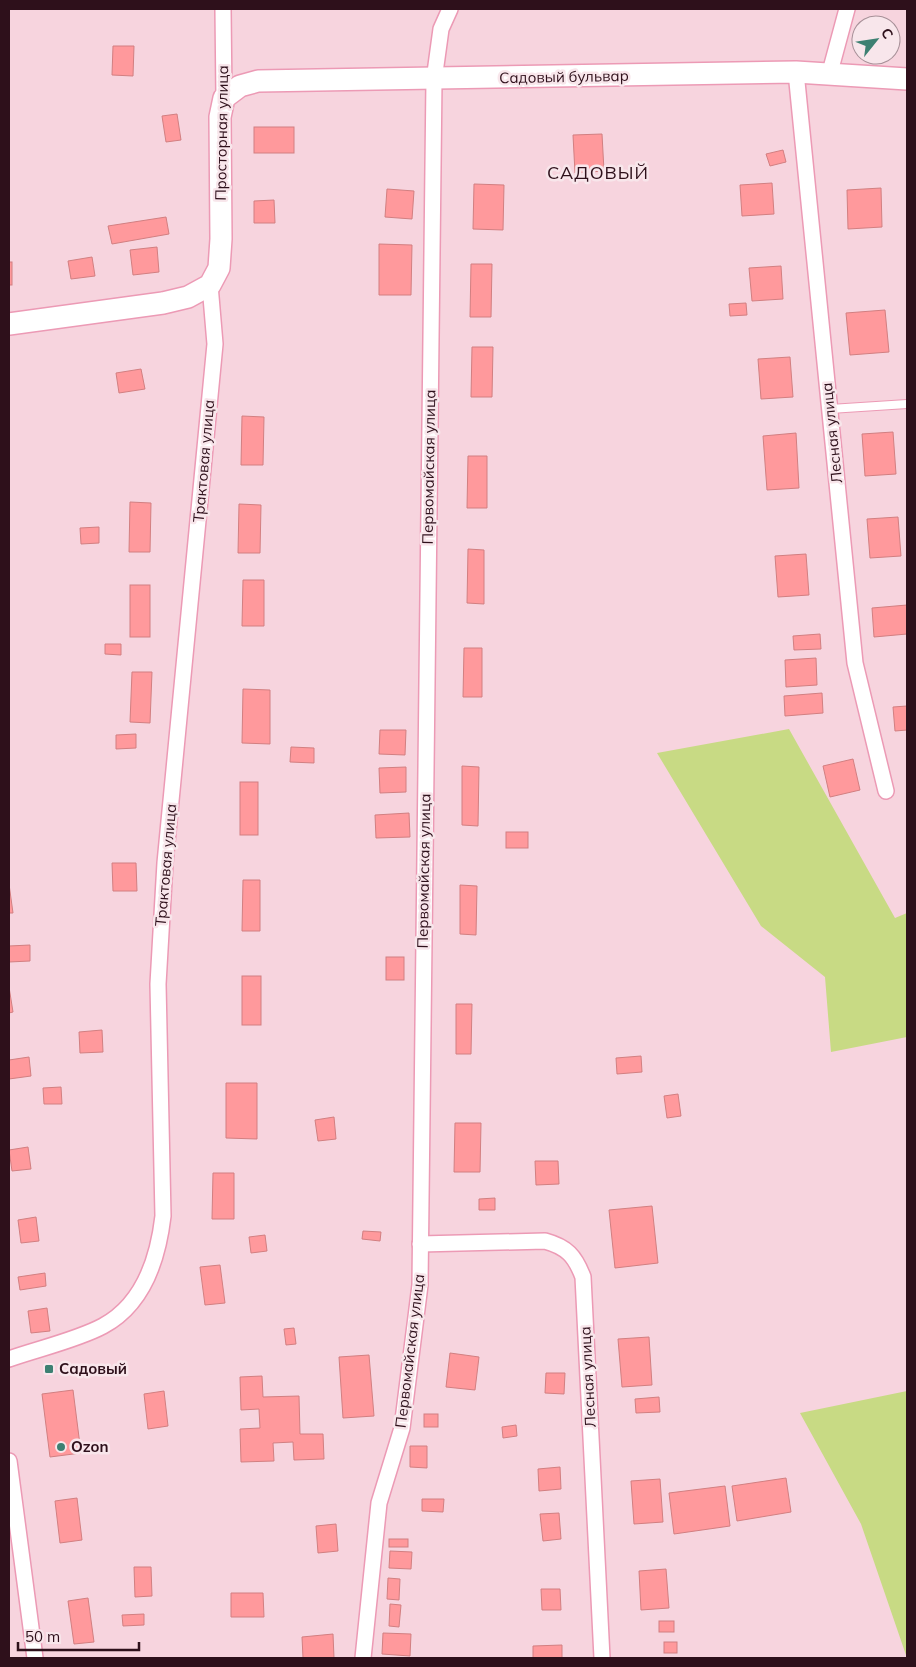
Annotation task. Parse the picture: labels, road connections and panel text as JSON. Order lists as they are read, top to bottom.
{
  "streets": {
    "street": [
      "Садовый бульвар",
      "Просторная улица",
      "Лесная улица",
      "Трактовая улица",
      "Первомайская улица"
    ]
  },
  "crossings": [
    ["Садовый бульвар", "Просторная улица"],
    ["Садовый бульвар", "Лесная улица"],
    ["Садовый бульвар", "Первомайская улица"],
    ["Просторная улица", "Трактовая улица"],
    ["Лесная улица", "Первомайская улица"]
  ],
  "districts": ["САДОВЫЙ"],
  "places": {
    "transit": ["Садовый"],
    "other": ["Ozon"]
  },
  "scale_bar": "50 m",
  "north": "top right"
}
